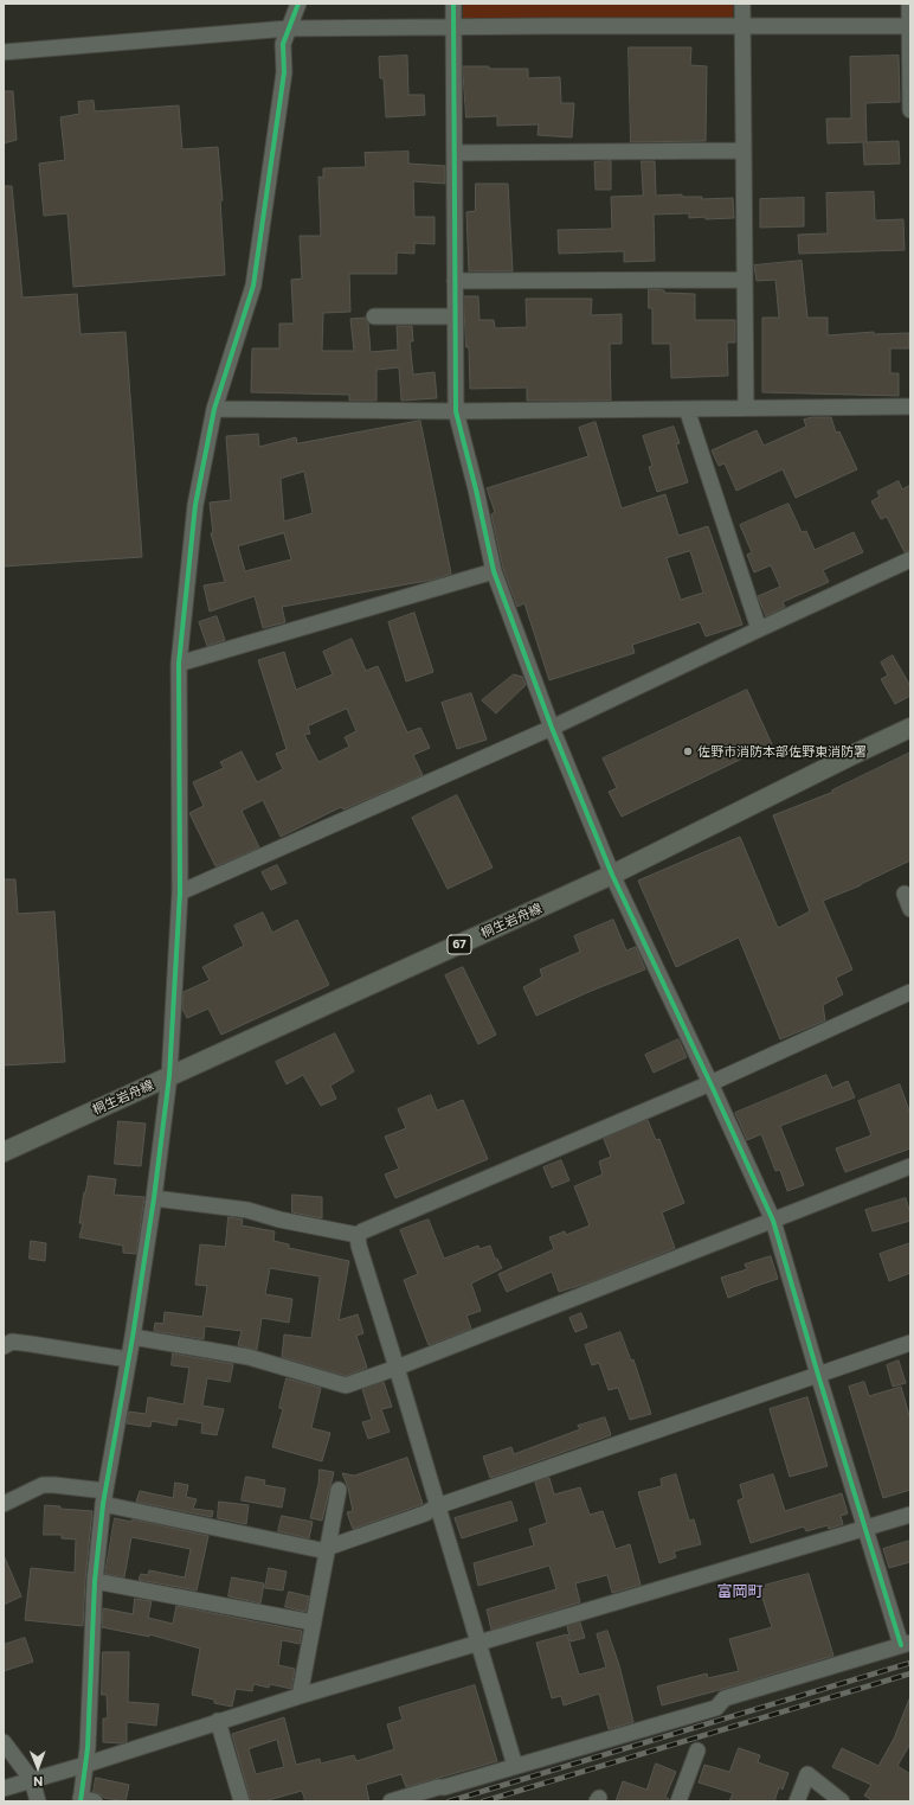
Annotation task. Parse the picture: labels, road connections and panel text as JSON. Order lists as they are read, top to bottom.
{
  "streets": {
    "main road": ["桐生岩舟線", "67"]
  },
  "districts": ["富岡町"],
  "places": ["佐野市消防本部佐野東消防署"],
  "north": "bottom"
}
